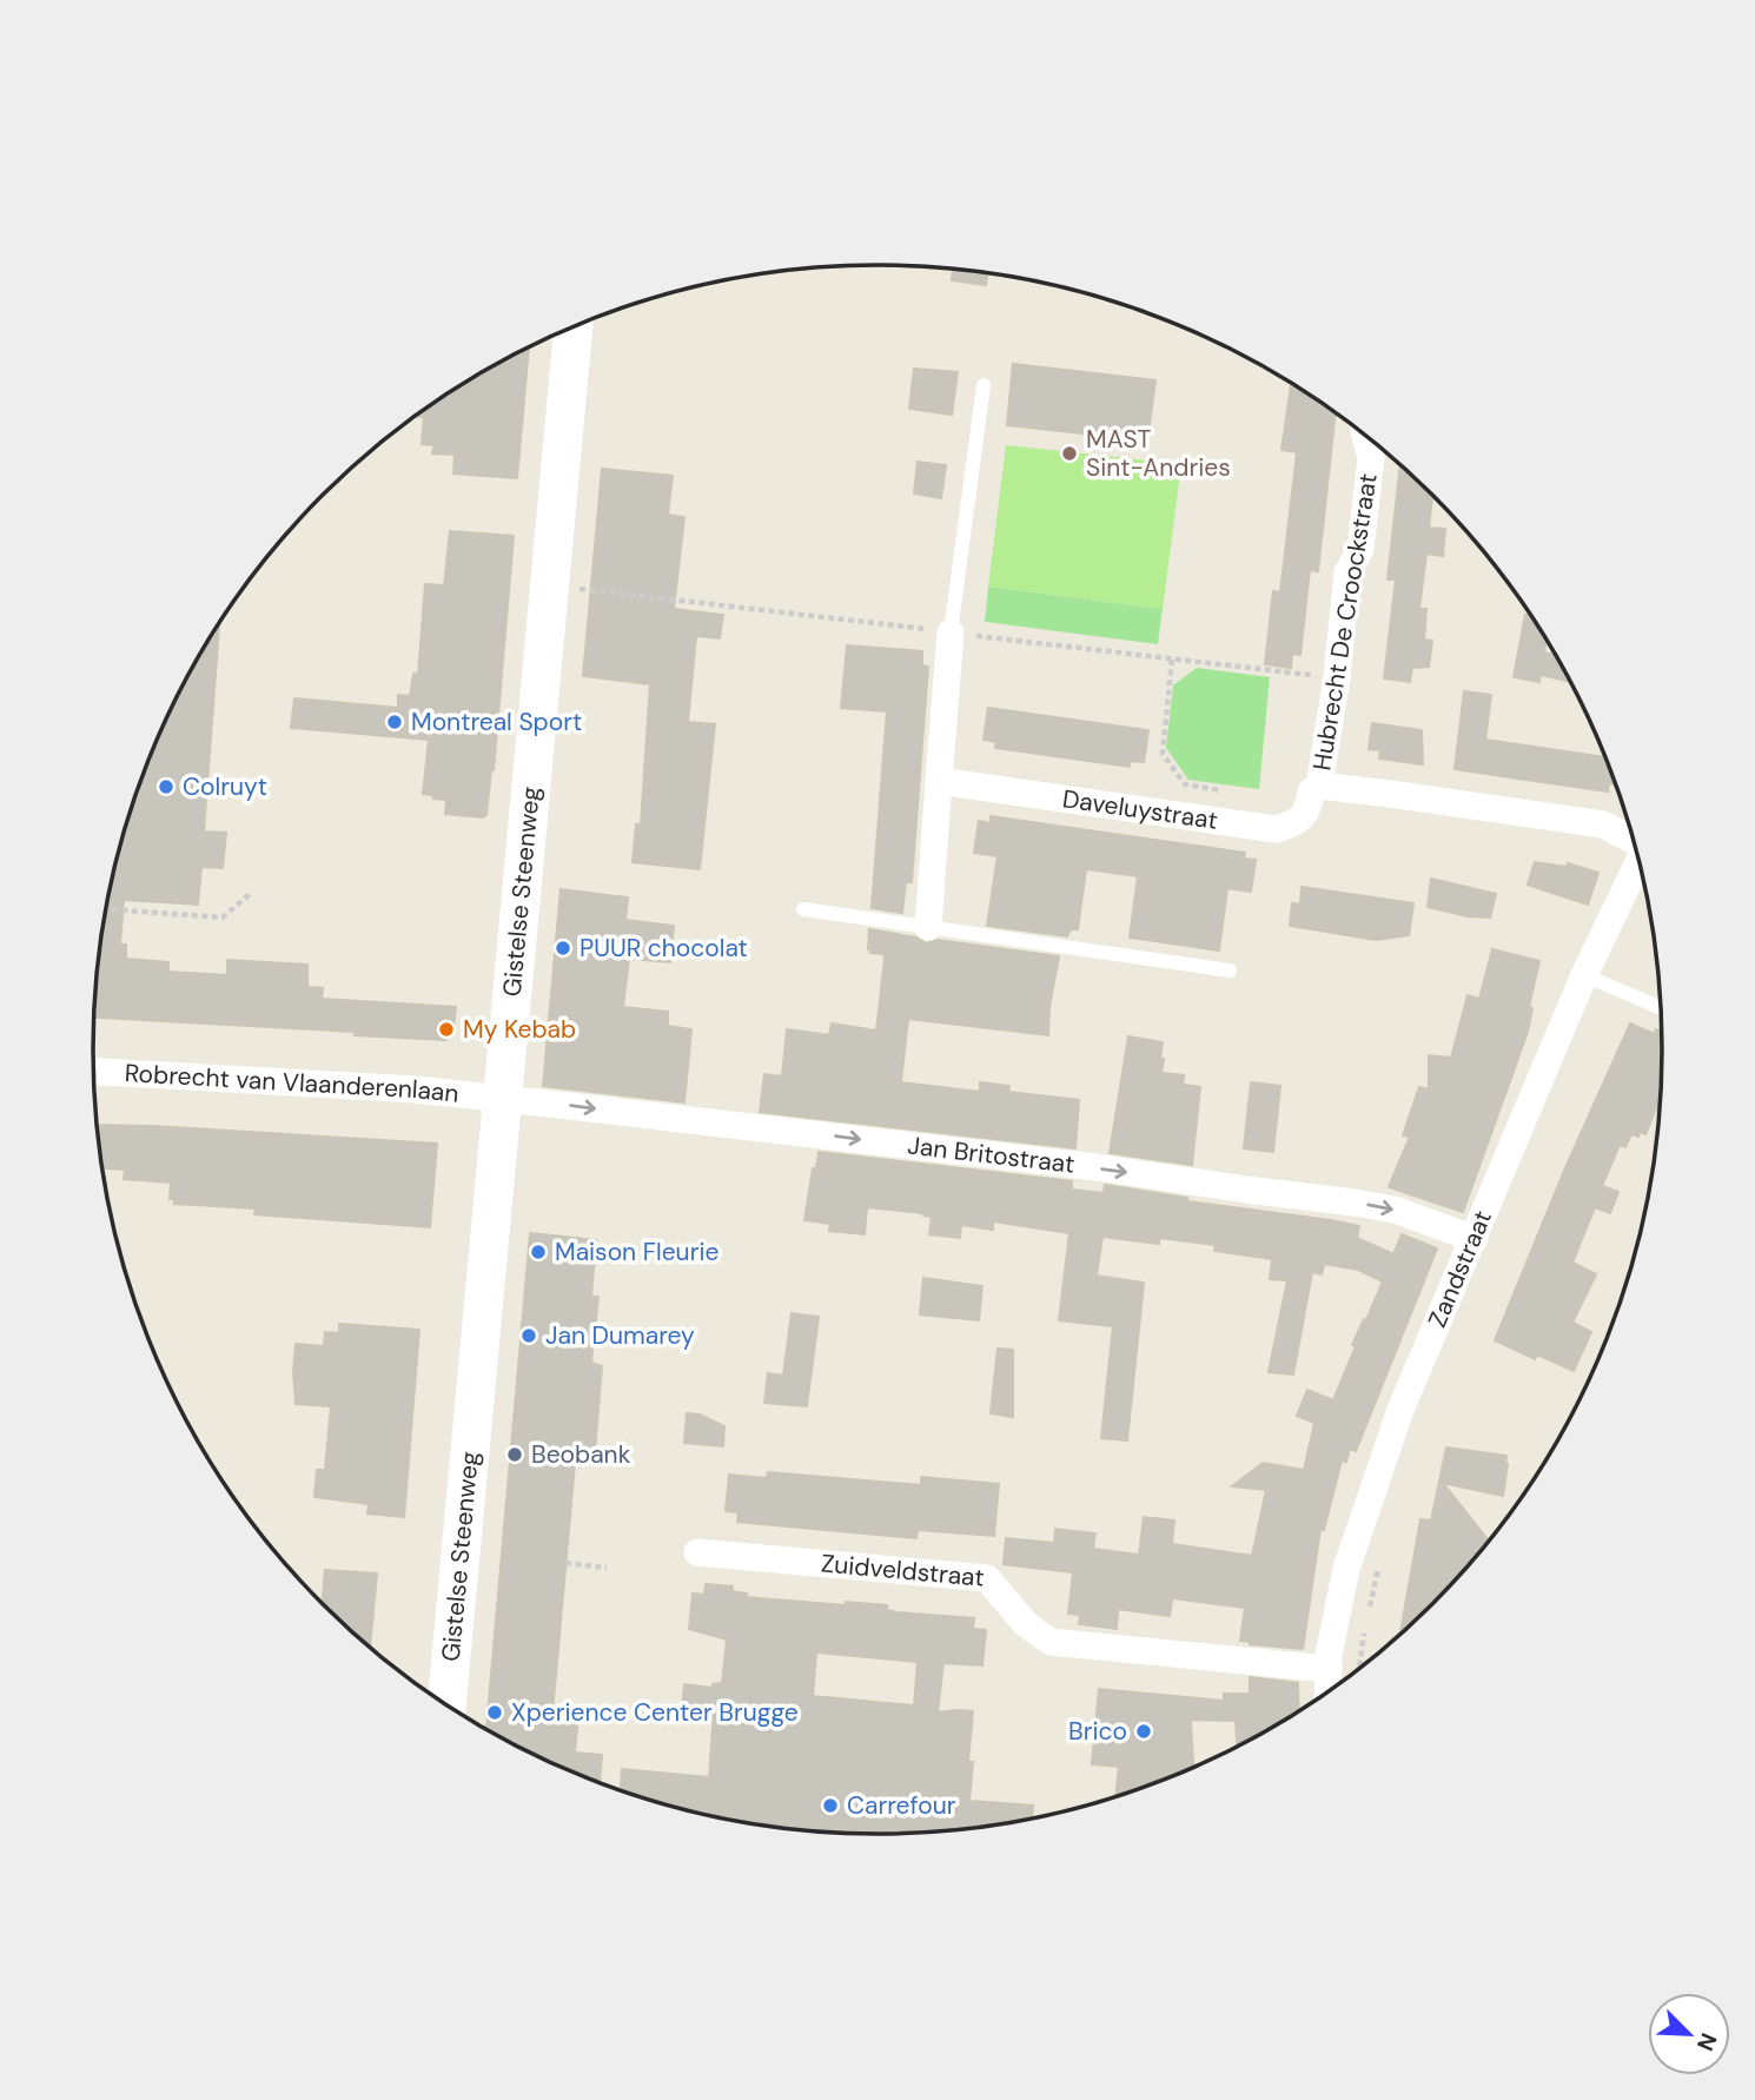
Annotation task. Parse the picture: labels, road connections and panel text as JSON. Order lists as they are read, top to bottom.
{
  "streets": {
    "main road": ["Gistelse Steenweg"],
    "street": [
      "Hubrecht De Croockstraat",
      "Daveluystraat",
      "Robrecht van Vlaanderenlaan",
      "Jan Britostraat",
      "Zandstraat",
      "Zuidveldstraat"
    ]
  },
  "crossings": [
    ["Hubrecht De Croockstraat", "Daveluystraat"],
    ["Gistelse Steenweg", "Robrecht van Vlaanderenlaan"],
    ["Gistelse Steenweg", "Jan Britostraat"],
    ["Robrecht van Vlaanderenlaan", "Jan Britostraat"],
    ["Jan Britostraat", "Zandstraat"],
    ["Zandstraat", "Zuidveldstraat"]
  ],
  "one_way": ["Jan Britostraat"],
  "places": [
    "MAST Sint-Andries",
    "Montreal Sport",
    "Colruyt",
    "PUUR chocolat",
    "My Kebab",
    "Maison Fleurie",
    "Jan Dumarey",
    "Beobank",
    "Xperience Center Brugge",
    "Brico",
    "Carrefour"
  ],
  "north": "bottom right"
}
